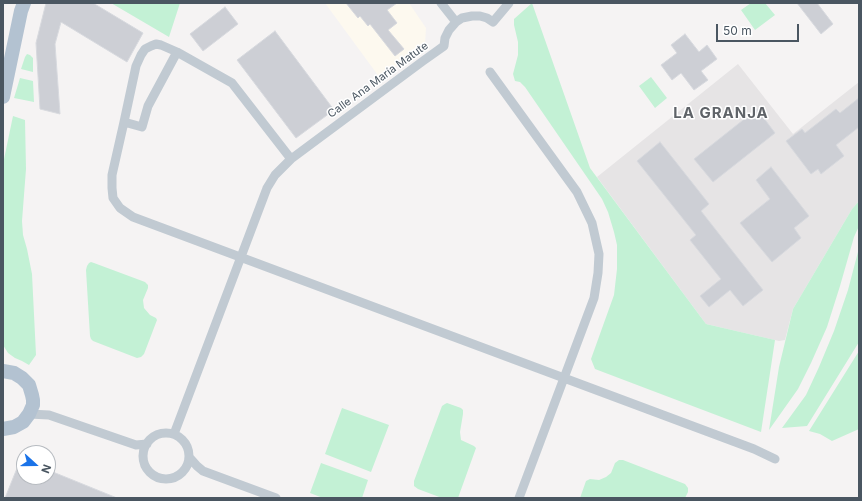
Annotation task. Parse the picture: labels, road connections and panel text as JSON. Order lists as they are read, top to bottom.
{
  "streets": {
    "street": ["Calle Ana María Matute"]
  },
  "districts": ["LA GRANJA"],
  "scale_bar": "50 m",
  "north": "right"
}
